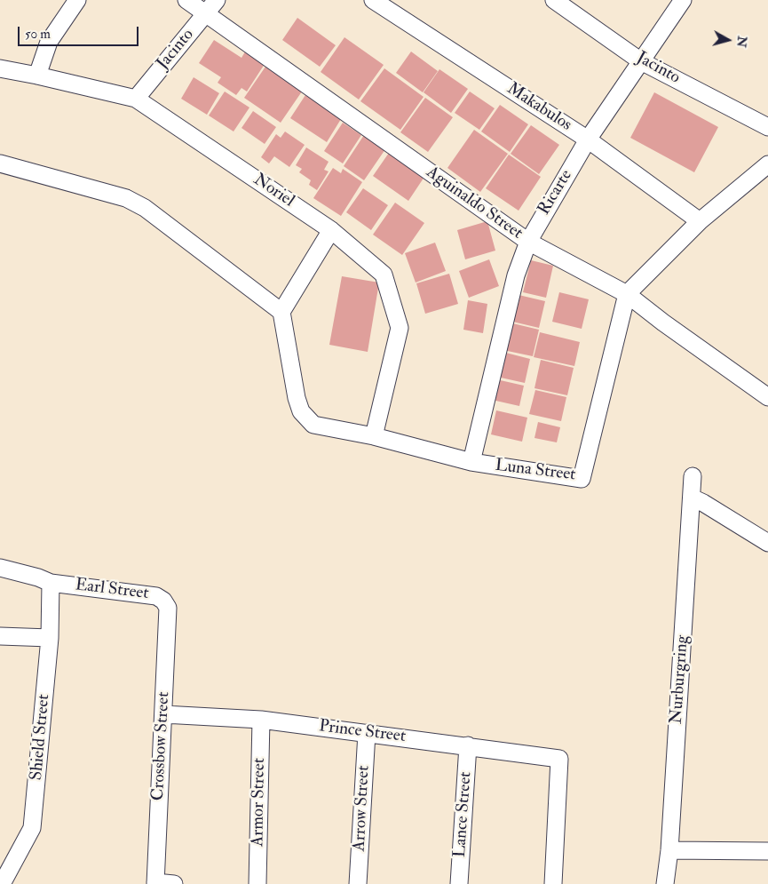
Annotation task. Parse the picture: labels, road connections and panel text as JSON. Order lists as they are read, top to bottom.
{
  "streets": {
    "street": [
      "Jacinto",
      "Makabulos",
      "Noriel",
      "Ricarte",
      "Aguinaldo Street",
      "Luna Street",
      "Earl Street",
      "Nurburgring",
      "Prince Street",
      "Shield Street",
      "Crossbow Street",
      "Armor Street",
      "Arrow Street",
      "Lance Street"
    ]
  },
  "crossings": [
    ["Jacinto", "Noriel"],
    ["Jacinto", "Ricarte"],
    ["Jacinto", "Aguinaldo Street"],
    ["Makabulos", "Ricarte"],
    ["Noriel", "Luna Street"],
    ["Ricarte", "Aguinaldo Street"],
    ["Ricarte", "Luna Street"],
    ["Aguinaldo Street", "Luna Street"],
    ["Earl Street", "Shield Street"],
    ["Earl Street", "Crossbow Street"],
    ["Prince Street", "Crossbow Street"],
    ["Prince Street", "Armor Street"],
    ["Prince Street", "Arrow Street"],
    ["Prince Street", "Lance Street"]
  ],
  "scale_bar": "50 m",
  "north": "right"
}
